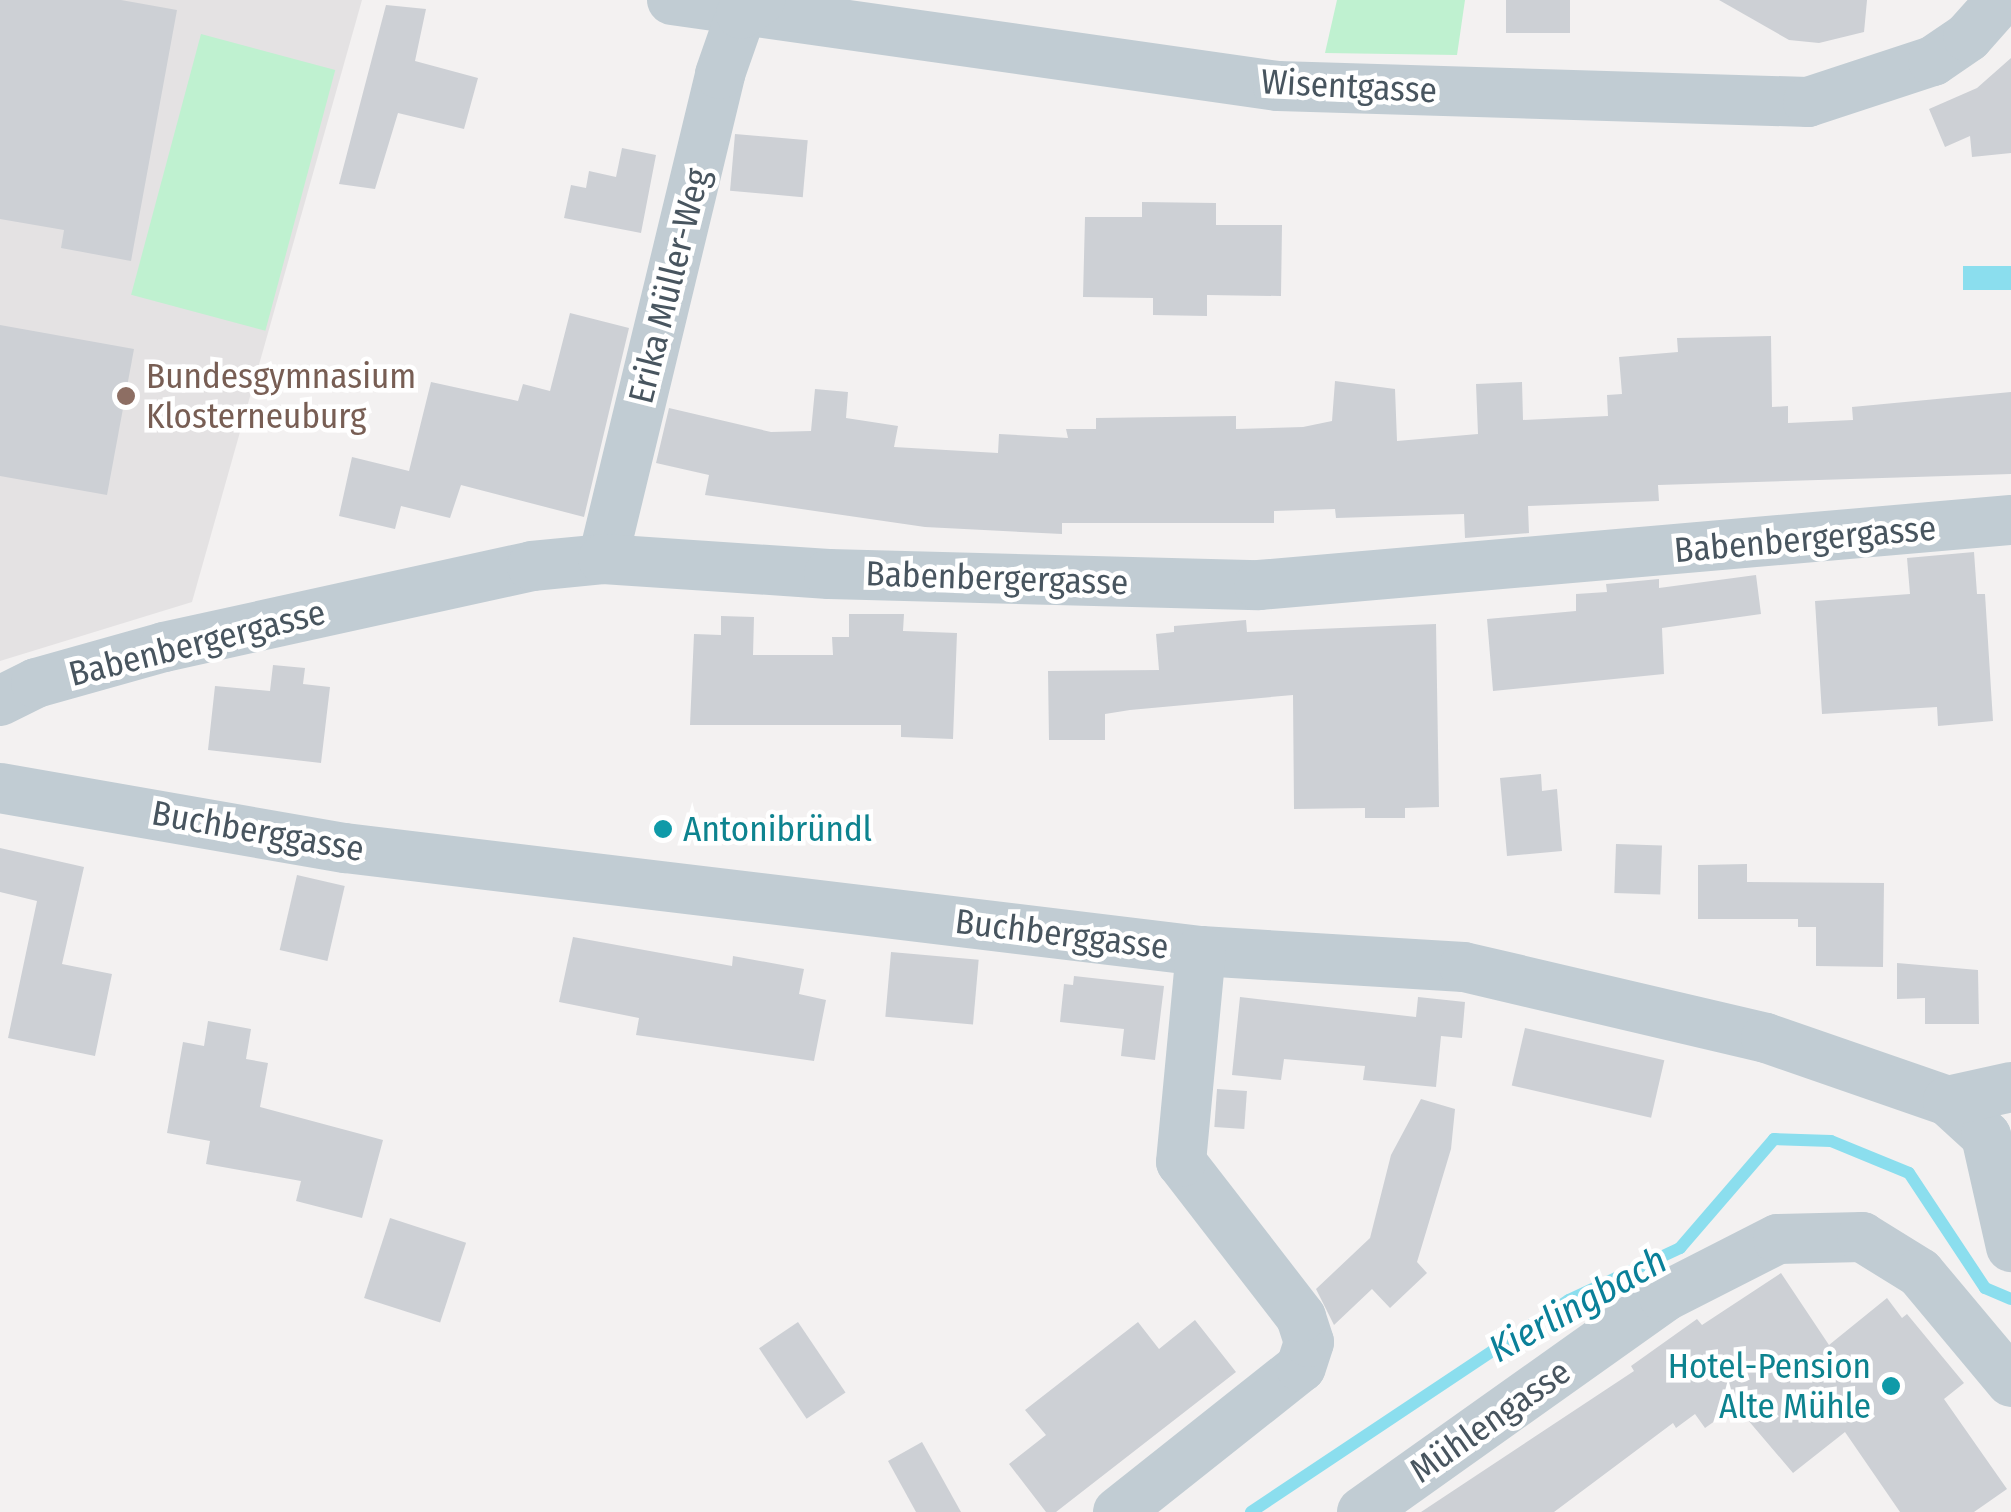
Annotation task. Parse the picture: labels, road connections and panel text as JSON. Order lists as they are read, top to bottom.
{
  "streets": {
    "street": [
      "Wisentgasse",
      "Erika Müller-Weg",
      "Babenbergergasse",
      "Buchberggasse",
      "Mühlengasse"
    ]
  },
  "crossings": [
    ["Wisentgasse", "Erika Müller-Weg"],
    ["Erika Müller-Weg", "Babenbergergasse"]
  ],
  "water": ["Kierlingbach"],
  "places": ["Bundesgymnasium Klosterneuburg", "Antonibründl", "Hotel-Pension Alte Mühle"]
}
